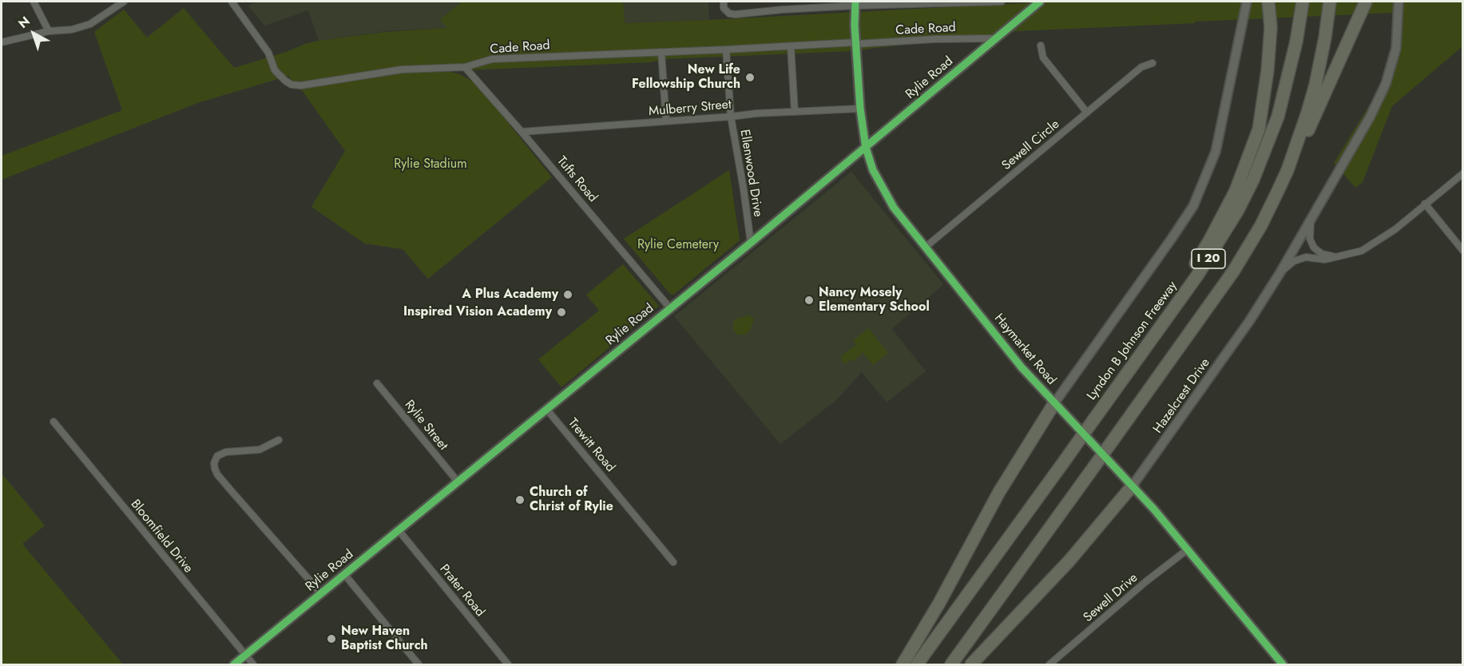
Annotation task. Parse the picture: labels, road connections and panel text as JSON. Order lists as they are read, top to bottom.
{
  "streets": {
    "highway": ["I 20", "Lyndon B Johnson Freeway"],
    "street": [
      "Cade Road",
      "Rylie Road",
      "Mulberry Street",
      "Sewell Circle",
      "Ellenwood Drive",
      "Tufts Road",
      "Haymarket Road",
      "Hazelcrest Drive",
      "Rylie Street",
      "Trewitt Road",
      "Bloomfield Drive",
      "Prater Road",
      "Sewell Drive"
    ]
  },
  "crossings": [
    ["Cade Road", "Rylie Road"],
    ["Cade Road", "Ellenwood Drive"],
    ["Cade Road", "Tufts Road"],
    ["Cade Road", "Haymarket Road"],
    ["Rylie Road", "Ellenwood Drive"],
    ["Rylie Road", "Tufts Road"],
    ["Rylie Road", "Haymarket Road"],
    ["Rylie Road", "Rylie Street"],
    ["Rylie Road", "Trewitt Road"],
    ["Rylie Road", "Bloomfield Drive"],
    ["Rylie Road", "Prater Road"],
    ["Mulberry Street", "Ellenwood Drive"],
    ["Mulberry Street", "Tufts Road"],
    ["Mulberry Street", "Haymarket Road"],
    ["Sewell Circle", "Haymarket Road"],
    ["Haymarket Road", "Hazelcrest Drive"],
    ["Haymarket Road", "Sewell Drive"]
  ],
  "parks": ["Rylie Stadium", "Rylie Cemetery"],
  "places": [
    "New Life Fellowship Church",
    "A Plus Academy",
    "Nancy Mosely Elementary School",
    "Inspired Vision Academy",
    "Church of Christ of Rylie",
    "New Haven Baptist Church"
  ],
  "north": "top left"
}
